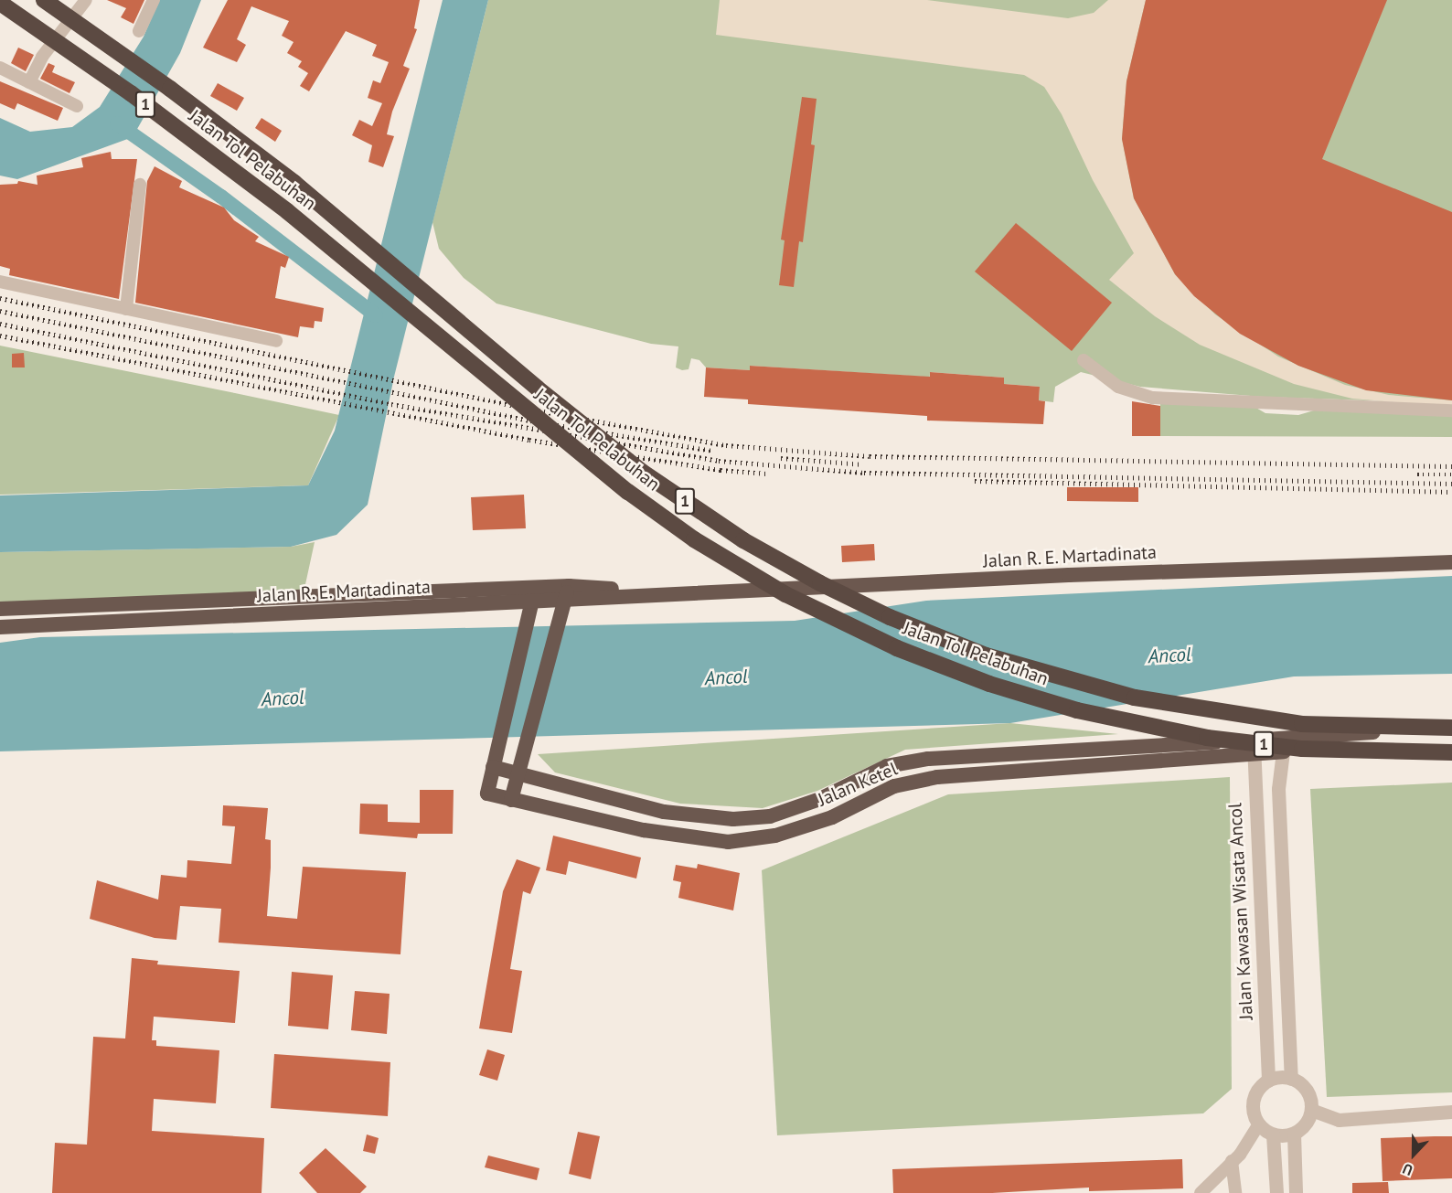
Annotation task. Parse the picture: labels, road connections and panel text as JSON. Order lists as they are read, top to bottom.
{
  "streets": {
    "highway": [
      "1",
      "Jalan Tol Pelabuhan",
      "Jalan R. E. Martadinata",
      "Jalan Ketel"
    ],
    "street": ["Jalan Kawasan Wisata Ancol"]
  },
  "crossings": [
    ["Jalan R. E. Martadinata", "Jalan Ketel"],
    ["Jalan Ketel", "Jalan Kawasan Wisata Ancol"]
  ],
  "water": ["Ancol"],
  "north": "bottom"
}
